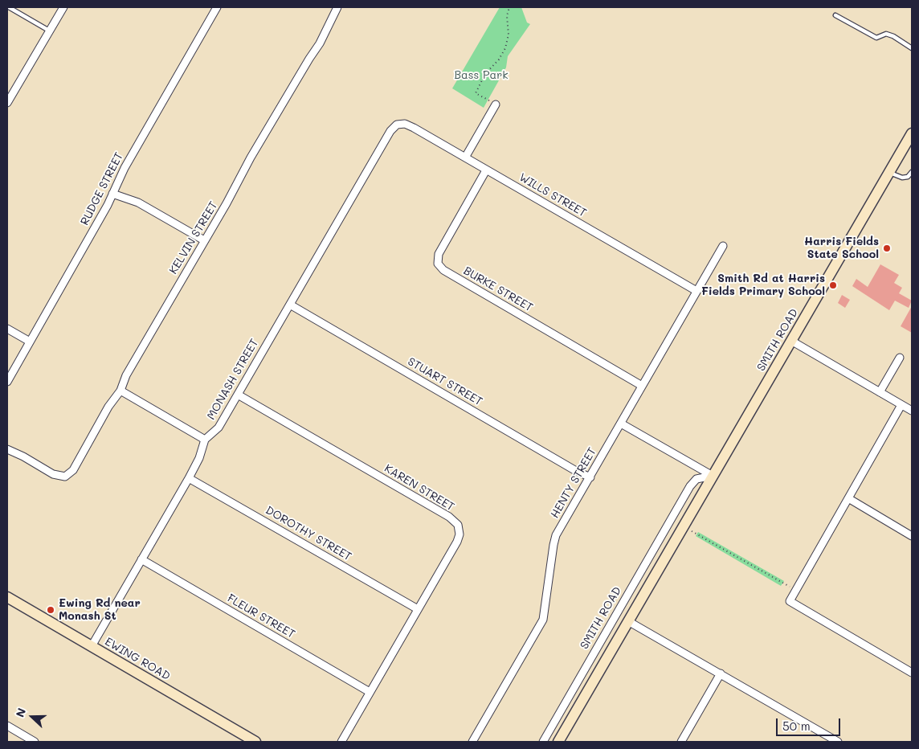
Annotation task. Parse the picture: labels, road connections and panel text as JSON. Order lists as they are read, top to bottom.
{
  "streets": {
    "street": [
      "RUDGE STREET",
      "WILLS STREET",
      "KELVIN STREET",
      "BURKE STREET",
      "SMITH ROAD",
      "MONASH STREET",
      "STUART STREET",
      "HENTY STREET",
      "KAREN STREET",
      "DOROTHY STREET",
      "FLEUR STREET",
      "EWING ROAD"
    ]
  },
  "crossings": [
    ["WILLS STREET", "BURKE STREET"],
    ["WILLS STREET", "MONASH STREET"],
    ["WILLS STREET", "HENTY STREET"],
    ["BURKE STREET", "HENTY STREET"],
    ["MONASH STREET", "STUART STREET"],
    ["MONASH STREET", "KAREN STREET"],
    ["MONASH STREET", "DOROTHY STREET"],
    ["MONASH STREET", "FLEUR STREET"],
    ["MONASH STREET", "EWING ROAD"],
    ["STUART STREET", "HENTY STREET"],
    ["KAREN STREET", "DOROTHY STREET"],
    ["KAREN STREET", "FLEUR STREET"]
  ],
  "parks": ["Bass Park"],
  "places": ["Harris Fields State School", "Smith Rd at Harris Fields Primary School", "Ewing Rd near Monash St"],
  "scale_bar": "50 m",
  "north": "left"
}
